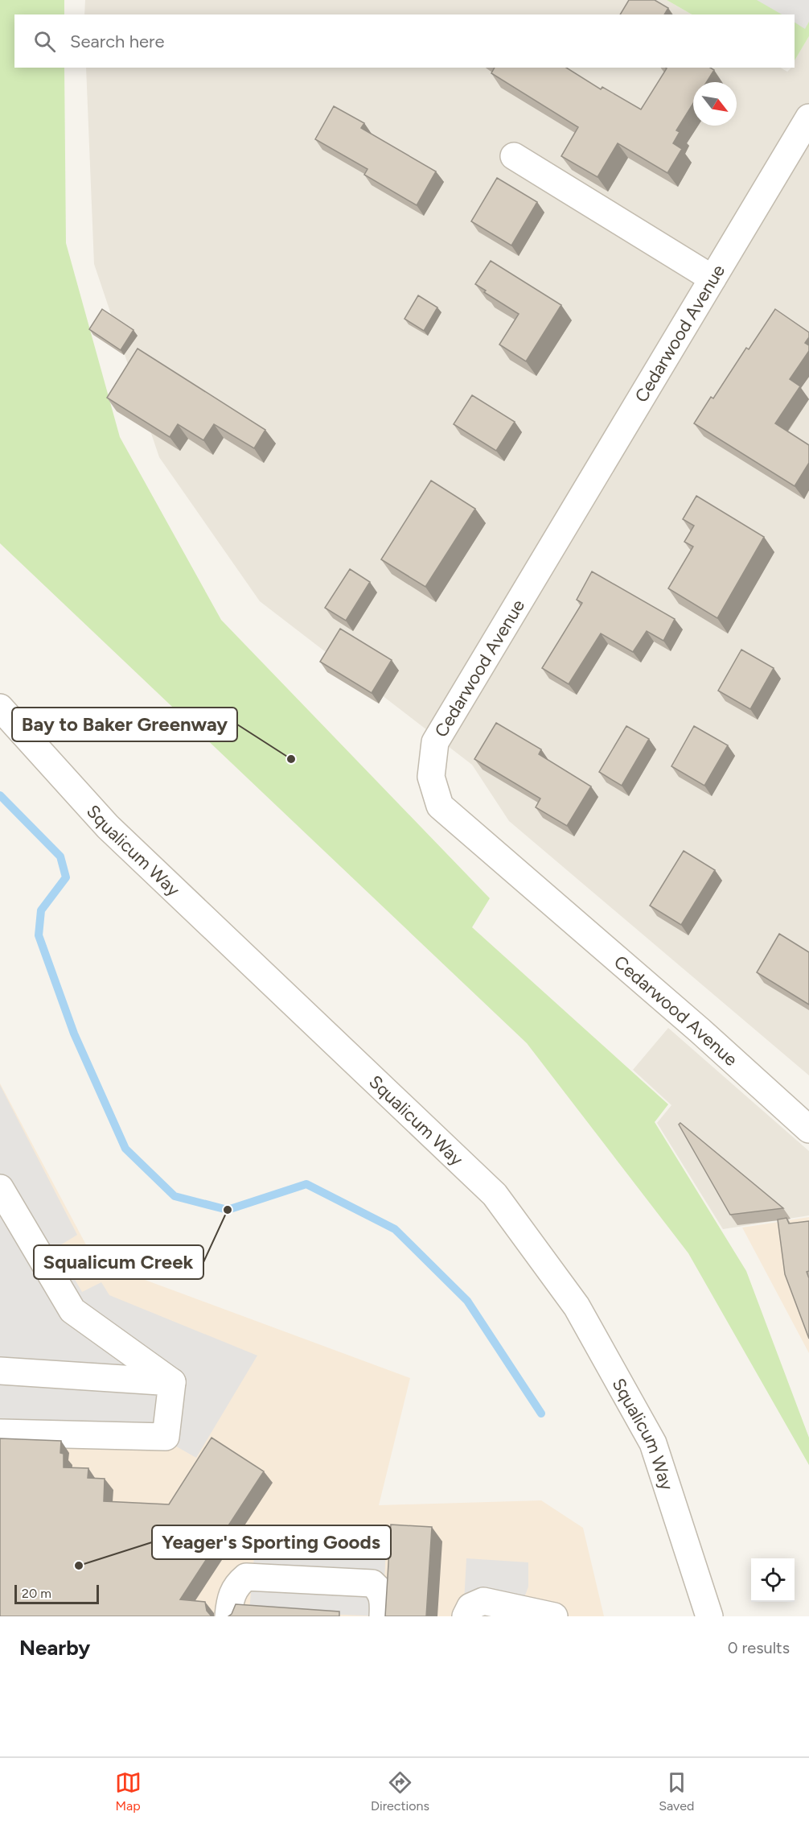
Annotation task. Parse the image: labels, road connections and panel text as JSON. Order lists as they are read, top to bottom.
{
  "streets": {
    "street": ["Cedarwood Avenue", "Squalicum Way"]
  },
  "places": ["Bay to Baker Greenway", "Squalicum Creek", "Yeager's Sporting Goods"],
  "scale_bar": "20 m",
  "north": "bottom right",
  "page": {
    "search": "Search here",
    "scale": "20 m",
    "heading": ["Nearby", "0 results"],
    "nav": ["Map", "Directions", "Saved"]
  }
}
